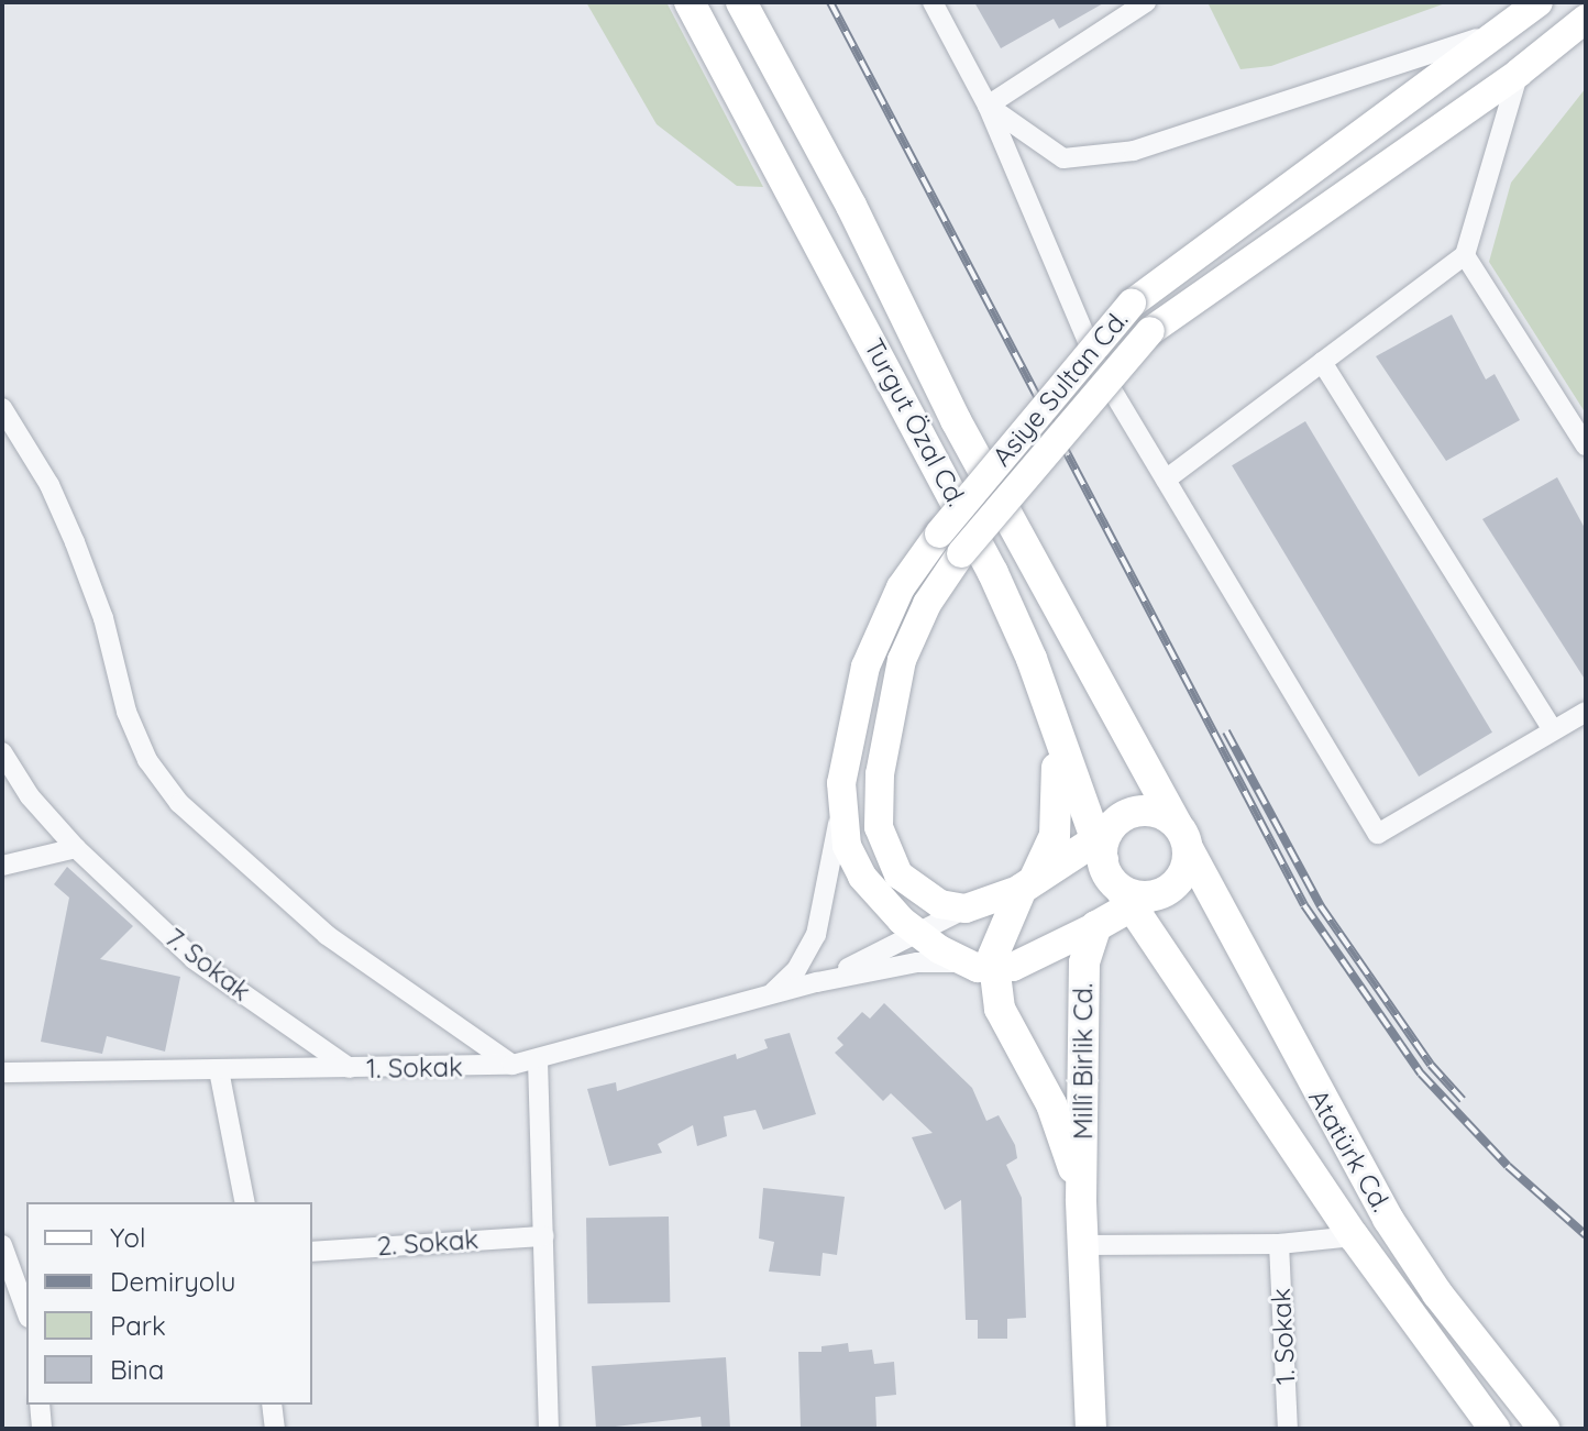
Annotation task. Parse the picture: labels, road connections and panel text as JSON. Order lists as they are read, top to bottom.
{
  "streets": {
    "main road": [
      "Asiye Sultan Cd.",
      "Turgut Özal Cd.",
      "Millî Birlik Cd.",
      "Atatürk Cd."
    ],
    "street": ["7. Sokak", "1. Sokak", "2. Sokak"]
  },
  "crossings": [
    ["Asiye Sultan Cd.", "Millî Birlik Cd."],
    ["Turgut Özal Cd.", "Atatürk Cd."],
    ["7. Sokak", "1. Sokak"]
  ],
  "legend": [
    "Yol",
    "Demiryolu",
    "Park",
    "Bina"
  ]
}
